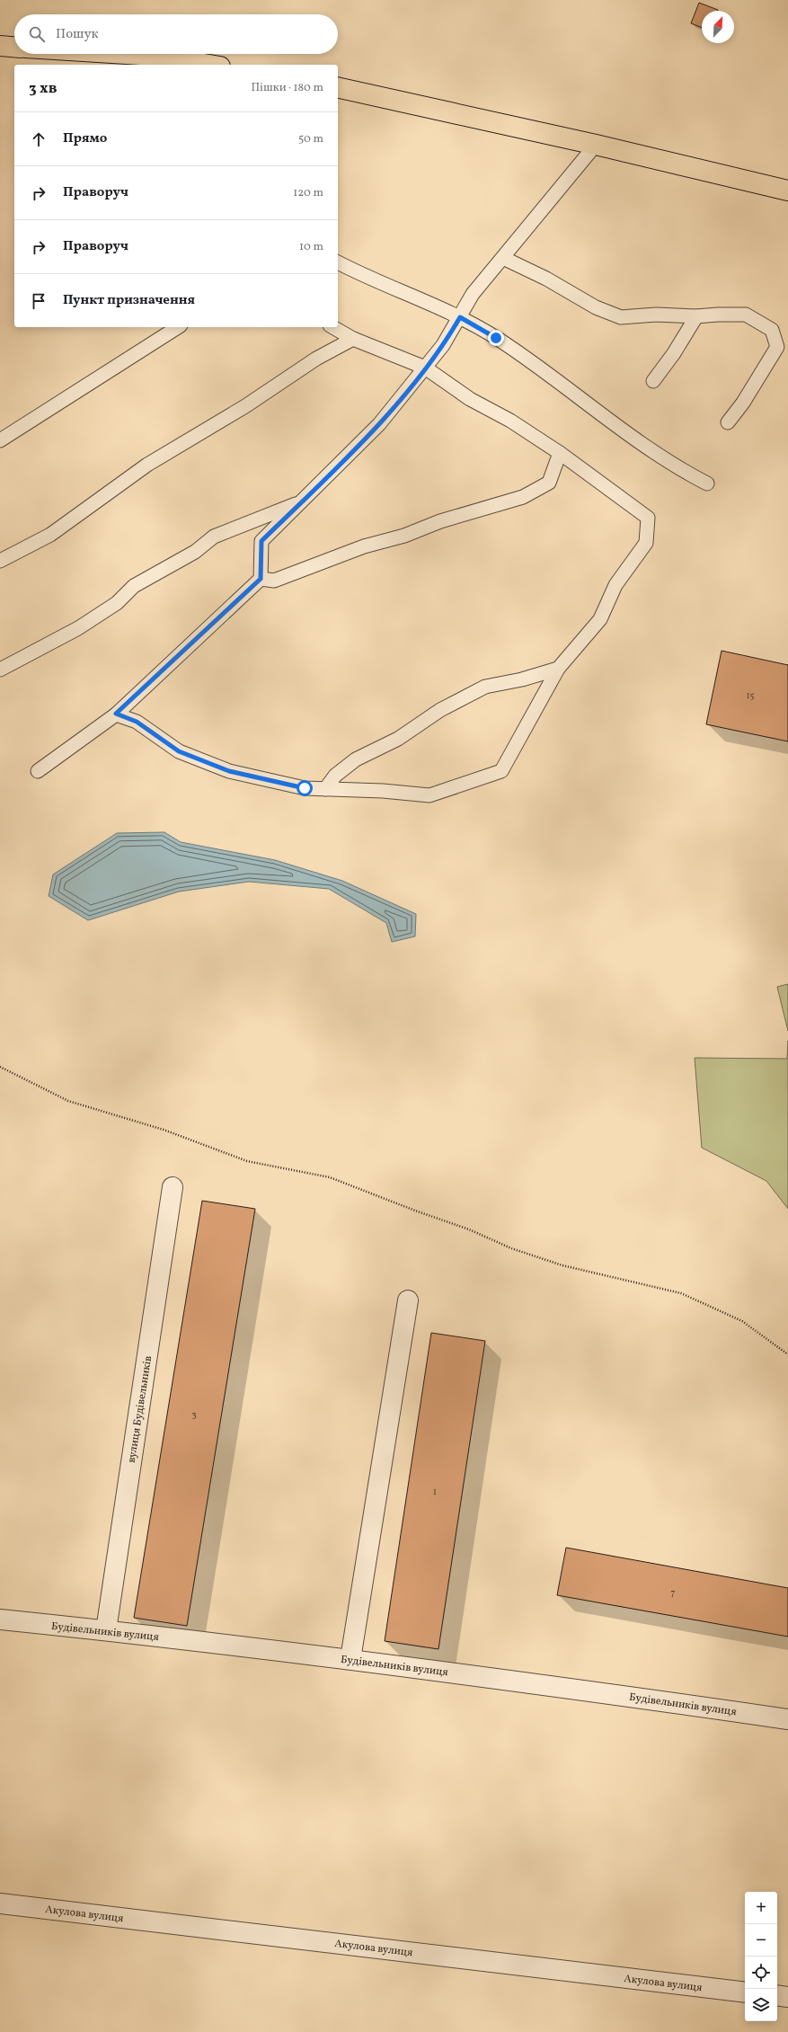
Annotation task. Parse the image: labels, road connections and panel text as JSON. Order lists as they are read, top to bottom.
{
  "streets": {
    "street": ["вулиця Будівельників", "Будівельників вулиця", "Акулова вулиця"]
  },
  "crossings": [
    ["вулиця Будівельників", "Будівельників вулиця"]
  ],
  "house_numbers": [
    "15",
    "3",
    "1",
    "7"
  ],
  "north": "top right",
  "page": {
    "search": "Пошук",
    "heading": ["3 хв", "Пішки · 180 m"],
    "list": [
      ["Прямо", "50 m"],
      ["Праворуч", "120 m"],
      ["Праворуч", "10 m"],
      "Пункт призначення"
    ],
    "map_buttons": ["+", "−"]
  }
}
